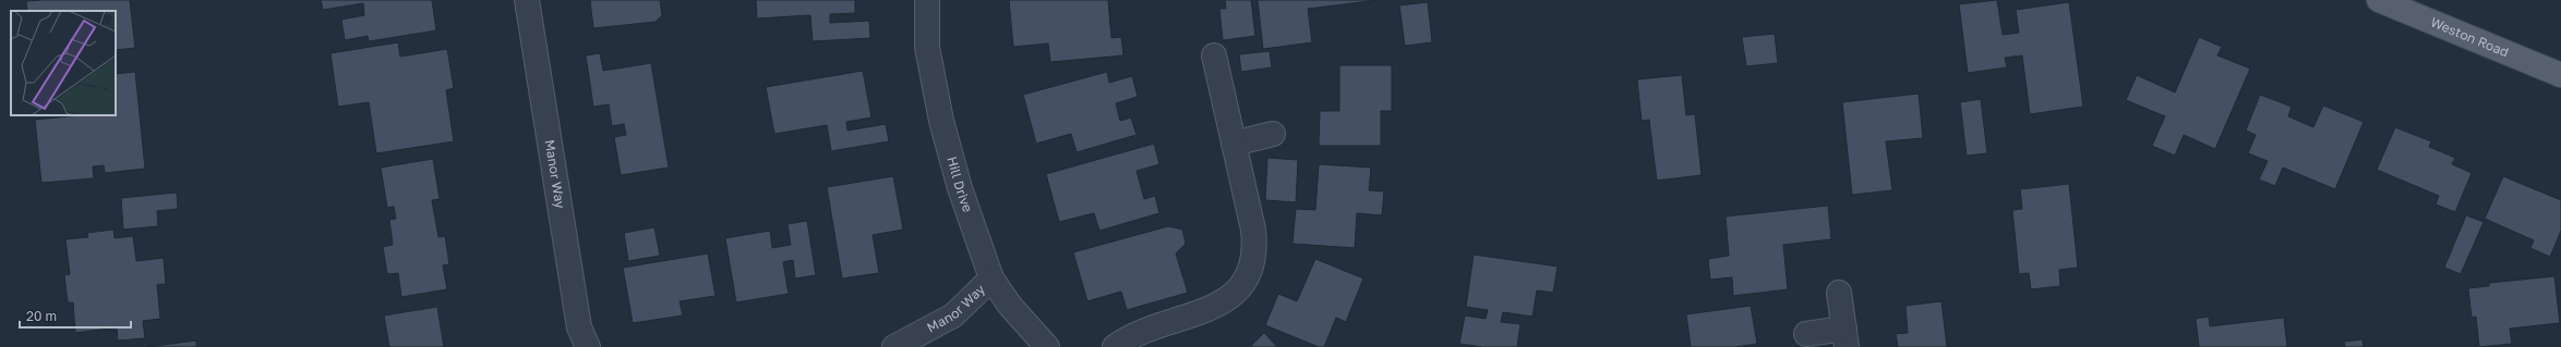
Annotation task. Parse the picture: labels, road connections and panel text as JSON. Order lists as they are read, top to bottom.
{
  "streets": {
    "main road": ["Weston Road"],
    "street": ["Manor Way", "Hill Drive"]
  },
  "crossings": [
    ["Manor Way", "Hill Drive"]
  ],
  "scale_bar": "20 m"
}
